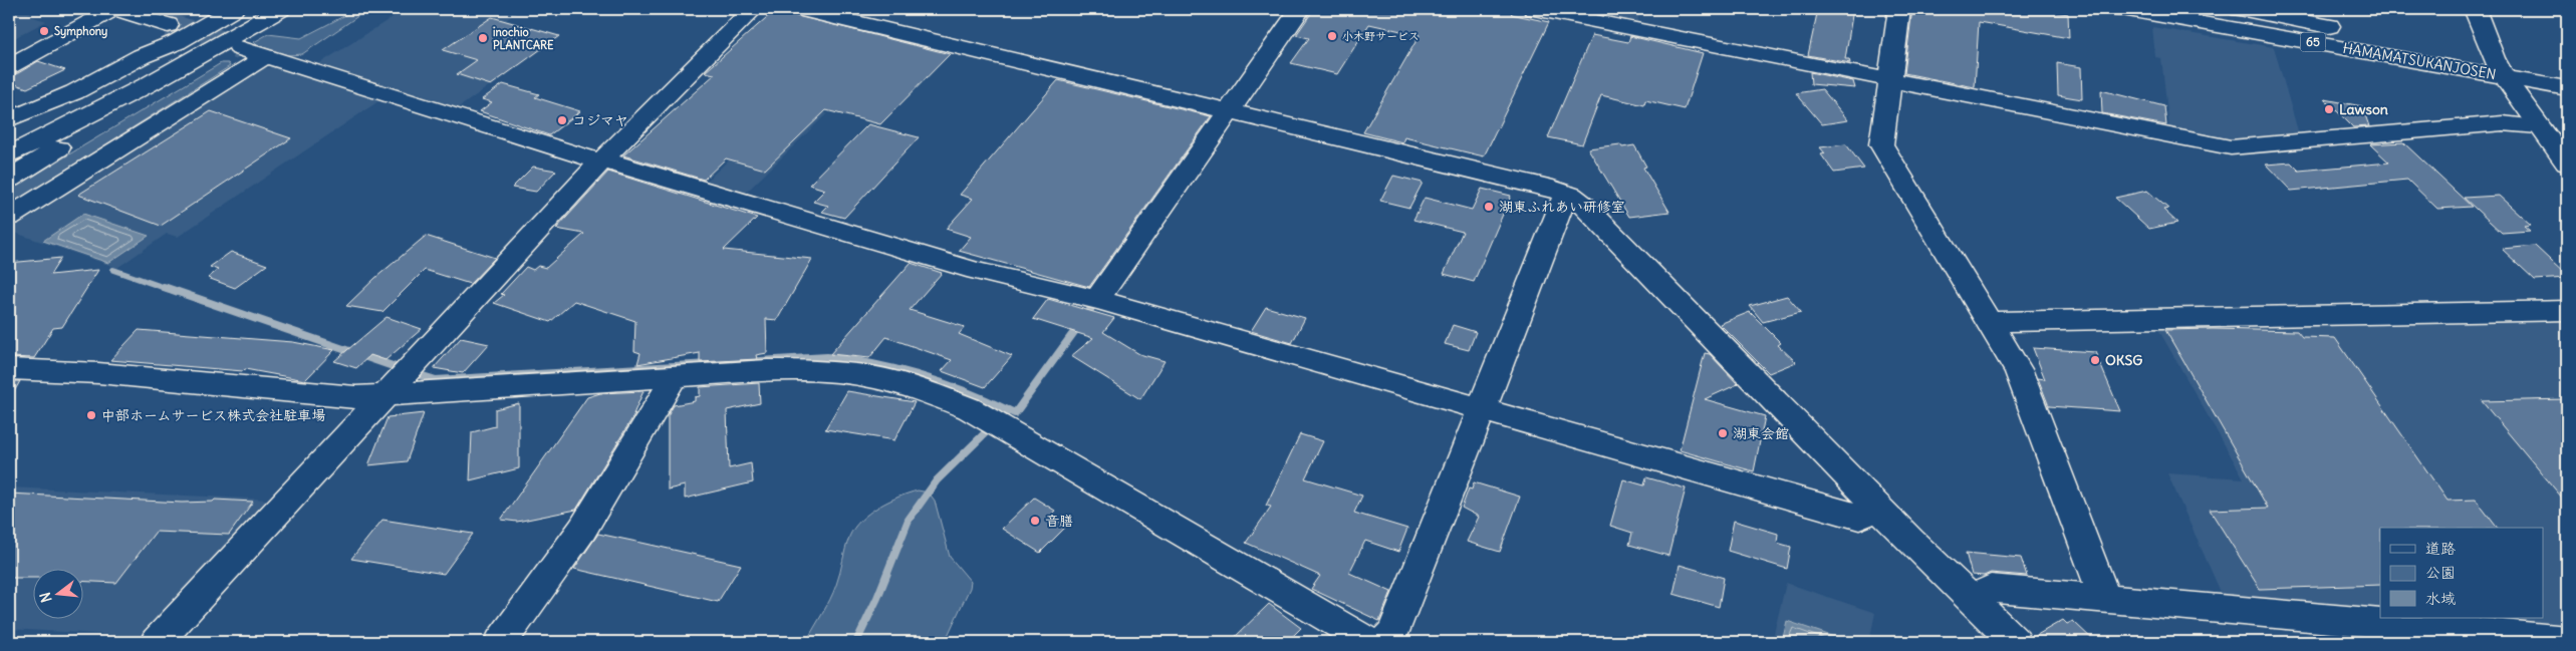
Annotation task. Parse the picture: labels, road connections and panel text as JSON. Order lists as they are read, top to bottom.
{
  "streets": {
    "main road": ["65", "HAMAMATSUKANJOSEN"]
  },
  "places": [
    "Symphony",
    "小木野サービス",
    "inochio PLANTCARE",
    "Lawson",
    "コジマヤ",
    "湖東ふれあい研修室",
    "OKSG",
    "中部ホームサービス株式会社駐車場",
    "湖東会館",
    "音膳"
  ],
  "legend": ["道路", "公園", "水域"],
  "north": "left"
}
